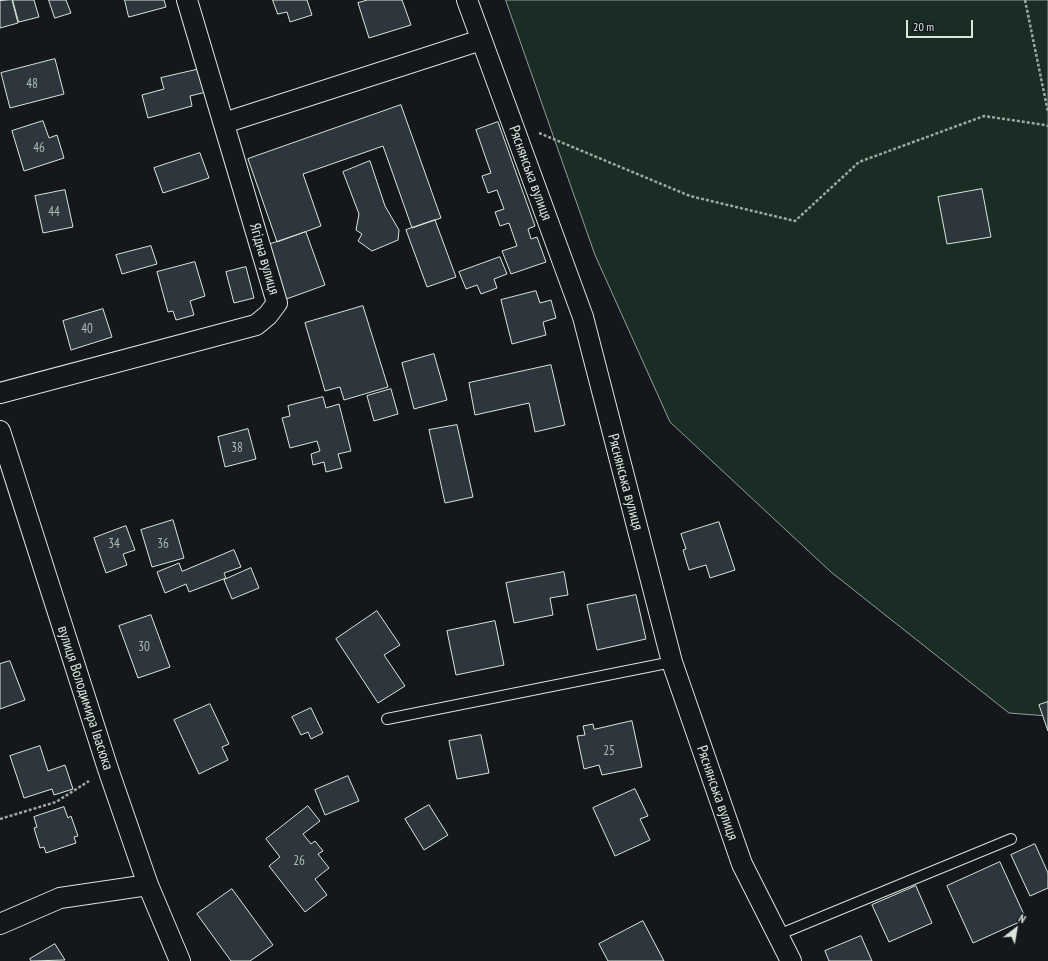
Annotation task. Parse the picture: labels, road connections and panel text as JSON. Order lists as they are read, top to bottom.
{
  "streets": {
    "street": ["Ряснянська вулиця", "Ягідна вулиця", "вулиця Володимира Івасюка"]
  },
  "house_numbers": [
    "48",
    "46",
    "44",
    "40",
    "38",
    "34",
    "36",
    "30",
    "25",
    "26"
  ],
  "scale_bar": "20 m",
  "north": "top right"
}
